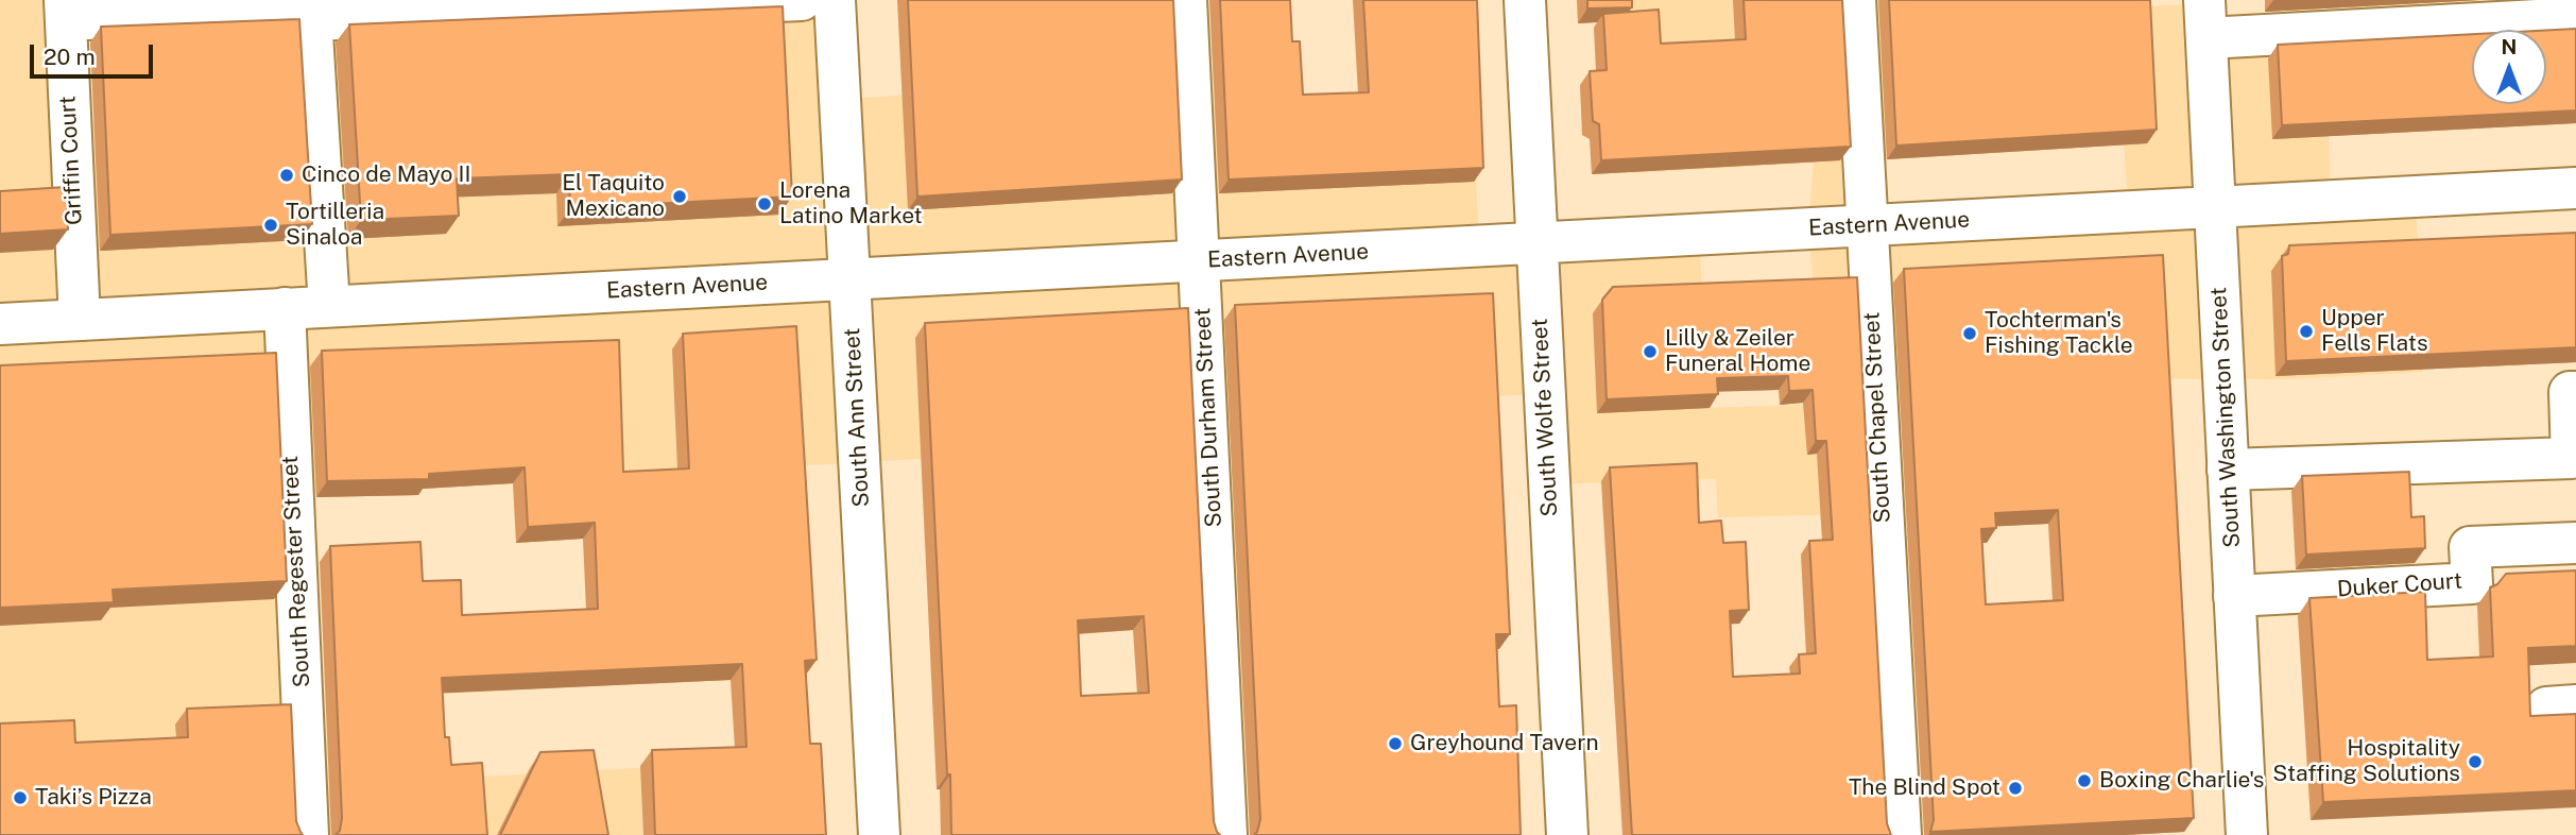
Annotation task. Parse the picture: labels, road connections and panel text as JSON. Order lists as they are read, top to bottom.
{
  "streets": {
    "main road": [
      "Griffin Court",
      "Eastern Avenue",
      "South Ann Street",
      "South Durham Street",
      "South Wolfe Street",
      "South Chapel Street",
      "South Washington Street",
      "South Regester Street",
      "Duker Court"
    ]
  },
  "crossings": [
    ["Griffin Court", "Eastern Avenue"],
    ["Eastern Avenue", "South Ann Street"],
    ["Eastern Avenue", "South Durham Street"],
    ["Eastern Avenue", "South Wolfe Street"],
    ["Eastern Avenue", "South Chapel Street"],
    ["Eastern Avenue", "South Washington Street"],
    ["Eastern Avenue", "South Regester Street"],
    ["South Washington Street", "Duker Court"]
  ],
  "places": [
    "Cinco de Mayo II",
    "El Taquito Mexicano",
    "Lorena Latino Market",
    "Tortilleria Sinaloa",
    "Upper Fells Flats",
    "Tochterman's Fishing Tackle",
    "Lilly & Zeiler Funeral Home",
    "Greyhound Tavern",
    "Hospitality Staffing Solutions",
    "Boxing Charlie's",
    "The Blind Spot",
    "Taki’s Pizza"
  ],
  "scale_bar": "20 m",
  "north": "top"
}
